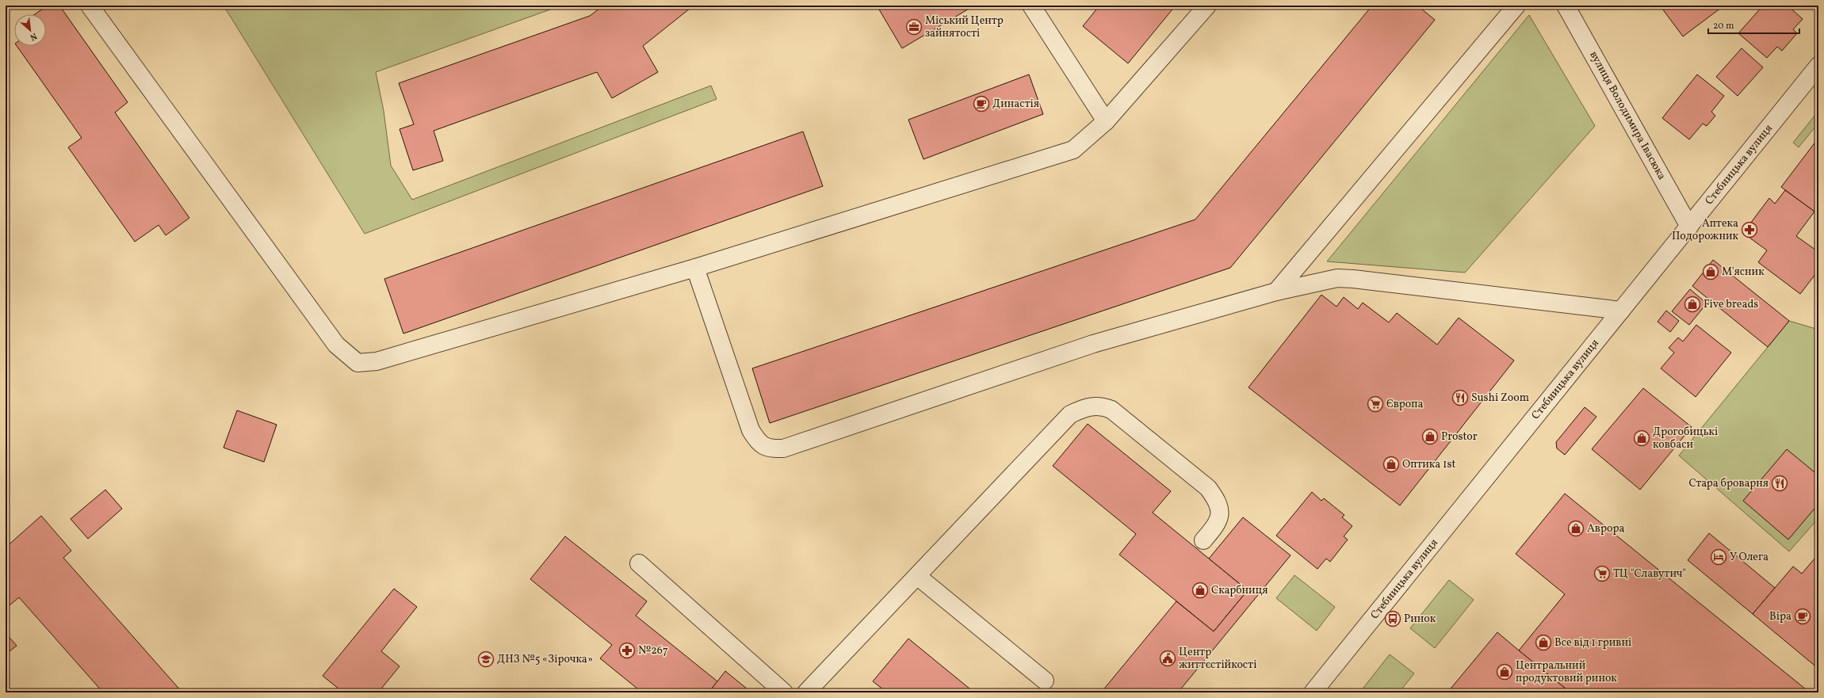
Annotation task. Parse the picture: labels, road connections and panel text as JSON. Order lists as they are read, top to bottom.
{
  "streets": {
    "street": ["вулиця Володимира Івасюка", "Стебницька вулиця"]
  },
  "crossings": [
    ["вулиця Володимира Івасюка", "Стебницька вулиця"]
  ],
  "places": {
    "office": ["Міський Центр зайнятості"],
    "cafe": ["Династія", "Віра"],
    "pharmacy": ["Аптека Подорожник", "№267"],
    "shop": [
      "М'ясник",
      "Five breads",
      "Prostor",
      "Дрогобицькі ковбаси",
      "Оптика 1st",
      "Аврора",
      "Скарбниця",
      "Все від 1 гривні",
      "Центральний продуктовий ринок"
    ],
    "restaurant": ["Sushi Zoom", "Стара броварня"],
    "supermarket": ["Європа", "ТЦ \"Славутич\""],
    "hotel": ["У Олега"],
    "bus stop": ["Ринок"],
    "public building": ["Центр життєстійкості"],
    "school or university": ["ДНЗ №5 «Зірочка»"]
  },
  "scale_bar": "20 m",
  "north": "bottom right"
}
